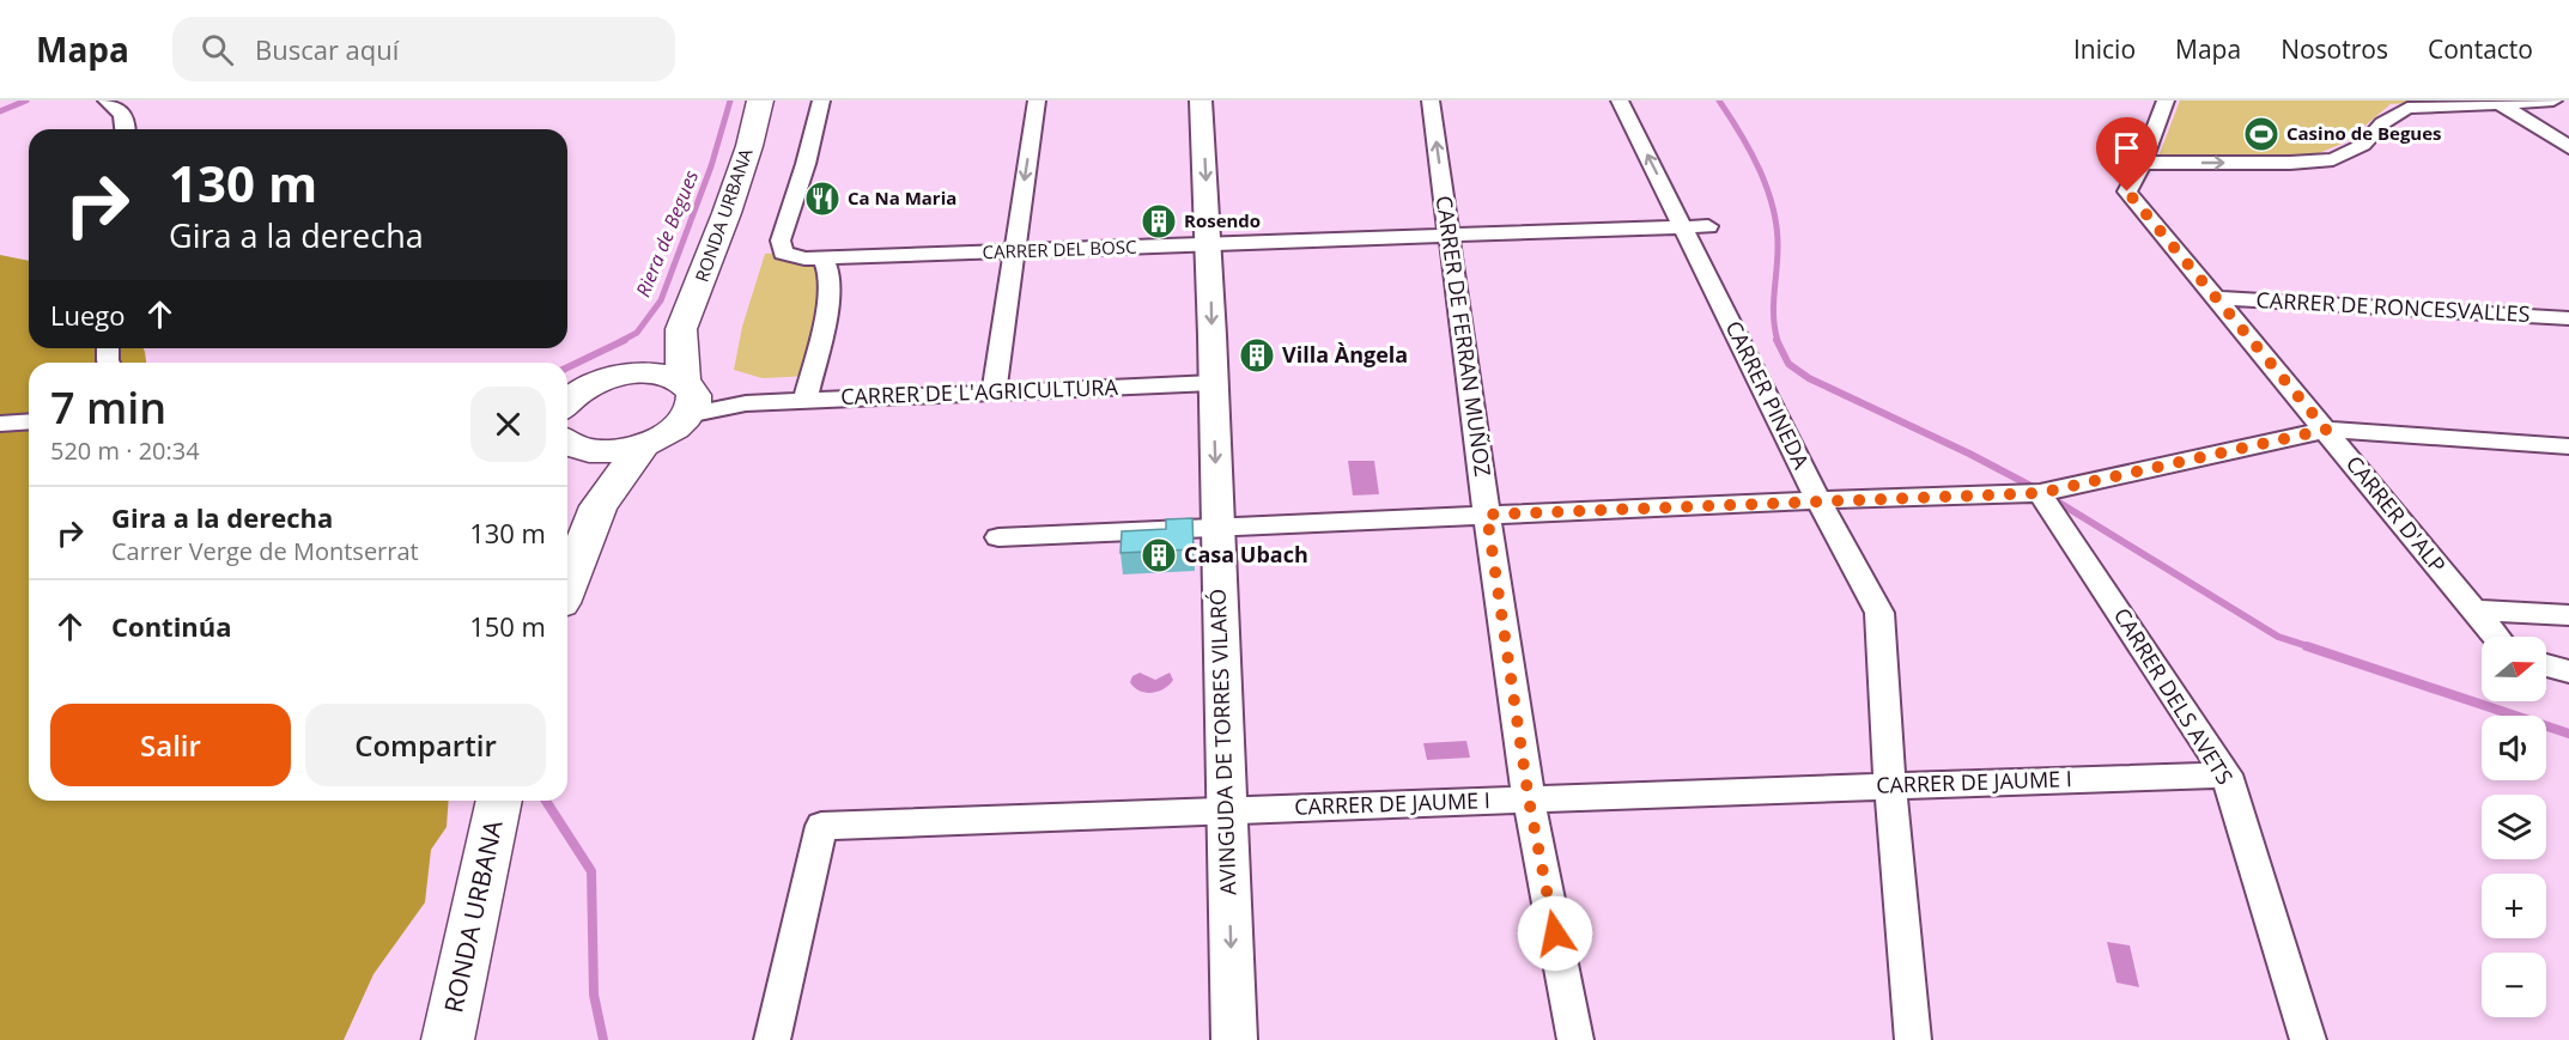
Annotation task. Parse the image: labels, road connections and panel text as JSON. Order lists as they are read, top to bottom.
{
  "streets": {
    "main road": ["RONDA URBANA"],
    "street": [
      "CARRER DEL BOSC",
      "CARRER DE RONCESVALLES",
      "CARRER DE FERRAN MUÑOZ",
      "CARRER DE L'AGRICULTURA",
      "CARRER PINEDA",
      "CARRER D'ALP",
      "CARRER DELS AVETS",
      "AVINGUDA DE TORRES VILARÓ",
      "CARRER DE JAUME I"
    ]
  },
  "crossings": [
    ["RONDA URBANA", "CARRER DE L'AGRICULTURA"],
    ["CARRER DEL BOSC", "CARRER DE FERRAN MUÑOZ"],
    ["CARRER DEL BOSC", "CARRER PINEDA"],
    ["CARRER DEL BOSC", "AVINGUDA DE TORRES VILARÓ"],
    ["CARRER DE RONCESVALLES", "CARRER D'ALP"],
    ["CARRER DE FERRAN MUÑOZ", "CARRER DE JAUME I"],
    ["CARRER DE L'AGRICULTURA", "AVINGUDA DE TORRES VILARÓ"],
    ["CARRER PINEDA", "CARRER DE JAUME I"],
    ["CARRER DELS AVETS", "CARRER DE JAUME I"],
    ["AVINGUDA DE TORRES VILARÓ", "CARRER DE JAUME I"]
  ],
  "water": ["Riera de Begues"],
  "places": {
    "sports": ["Casino de Begues"],
    "restaurant": ["Ca Na Maria"],
    "building": ["Rosendo", "Villa Àngela", "Casa Ubach"]
  },
  "north": "right",
  "page": {
    "header": "Mapa",
    "search": "Buscar aquí",
    "nav": [
      "Inicio",
      "Mapa",
      "Nosotros",
      "Contacto"
    ],
    "turn": ["130 m", "Gira a la derecha"],
    "then": "Luego",
    "heading": ["7 min", "520 m · 20:34"],
    "list": [
      {
        "name": "Gira a la derecha",
        "note": "Carrer Verge de Montserrat",
        "value": "130 m"
      },
      {
        "name": "Continúa",
        "value": "150 m"
      }
    ],
    "map_buttons": ["+", "−"],
    "buttons": ["Salir", "Compartir"]
  }
}
